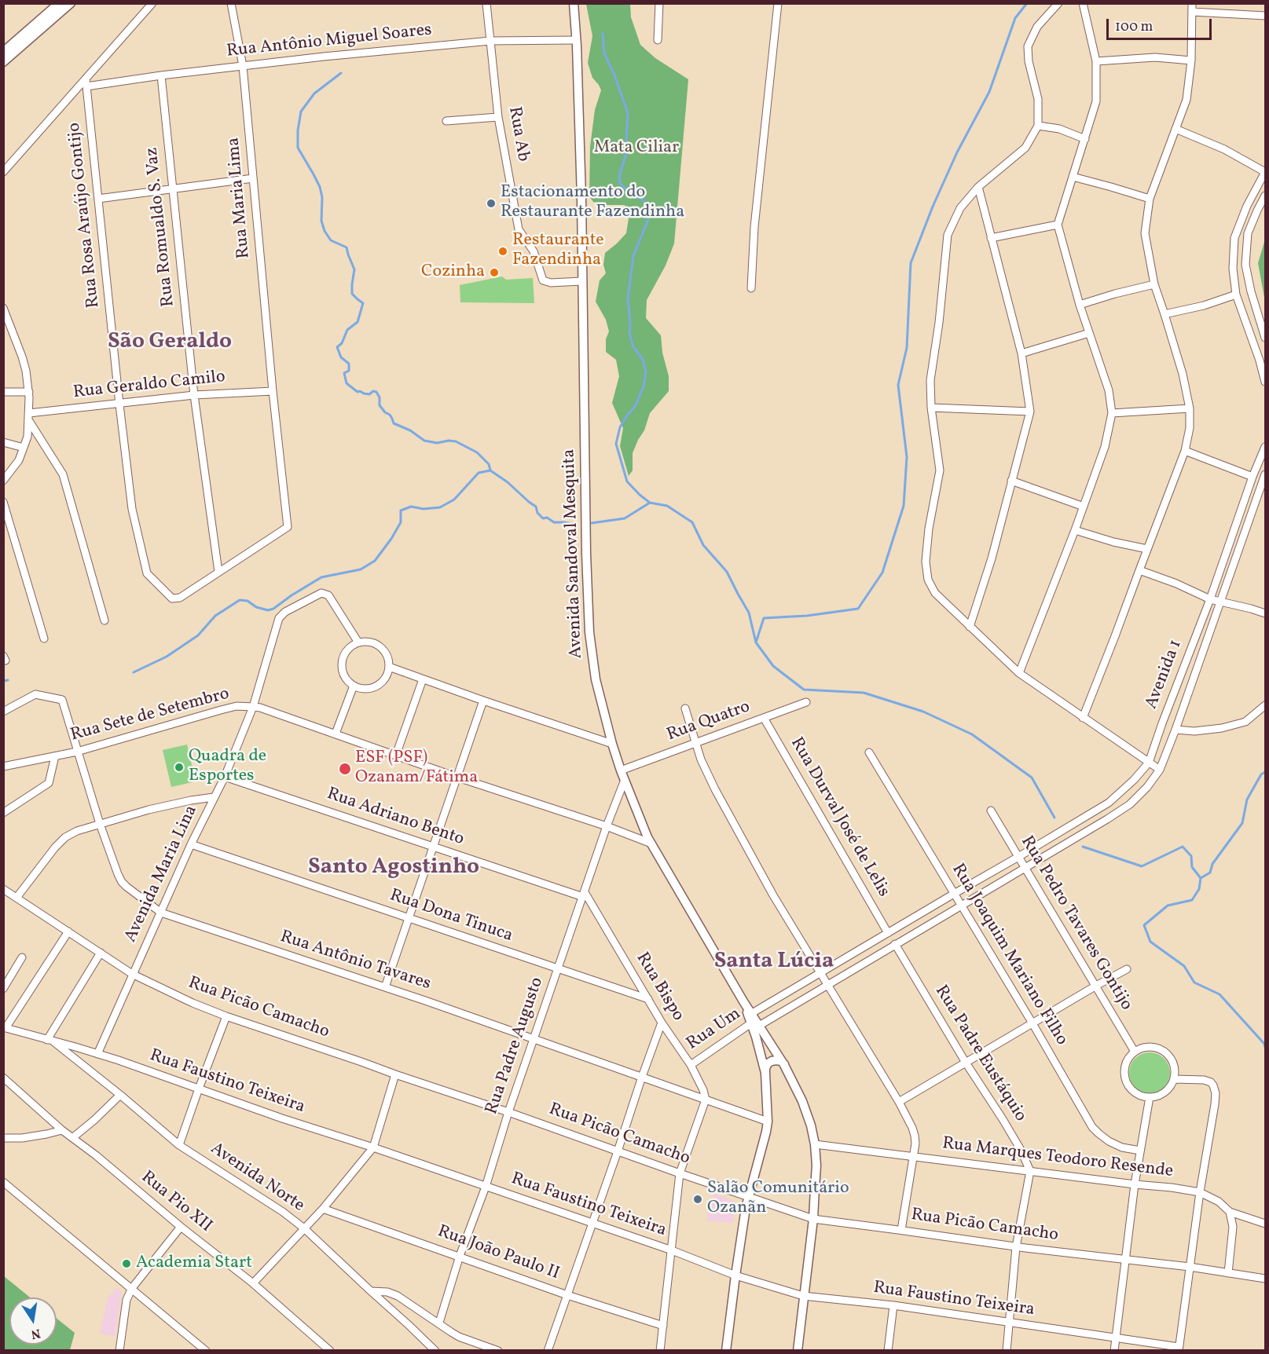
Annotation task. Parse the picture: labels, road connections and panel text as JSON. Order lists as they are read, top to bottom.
{
  "streets": {
    "main road": ["Avenida Sandoval Mesquita"],
    "street": [
      "Rua Antônio Miguel Soares",
      "Rua Ab",
      "Rua Maria Lima",
      "Rua Rosa Araújo Gontijo",
      "Rua Romualdo S. Vaz",
      "Rua Geraldo Camilo",
      "Avenida 1",
      "Rua Sete de Setembro",
      "Rua Quatro",
      "Rua Adriano Bento",
      "Rua Durval José de Lelis",
      "Avenida Maria Lina",
      "Rua Dona Tinuca",
      "Rua Pedro Tavares Gontijo",
      "Rua Joaquim Mariano Filho",
      "Rua Antônio Tavares",
      "Rua Bispo",
      "Rua Picão Camacho",
      "Rua Um",
      "Rua Padre Augusto",
      "Rua Padre Eustáquio",
      "Rua Faustino Teixeira",
      "Rua Marques Teodoro Resende",
      "Avenida Norte",
      "Rua Pio XII",
      "Rua João Paulo II"
    ]
  },
  "crossings": [
    ["Rua Antônio Miguel Soares", "Rua Ab"],
    ["Rua Antônio Miguel Soares", "Rua Maria Lima"],
    ["Rua Antônio Miguel Soares", "Rua Rosa Araújo Gontijo"],
    ["Rua Antônio Miguel Soares", "Rua Romualdo S. Vaz"],
    ["Rua Antônio Miguel Soares", "Avenida Sandoval Mesquita"],
    ["Rua Ab", "Avenida Sandoval Mesquita"],
    ["Rua Maria Lima", "Rua Rosa Araújo Gontijo"],
    ["Rua Maria Lima", "Rua Romualdo S. Vaz"],
    ["Rua Maria Lima", "Rua Geraldo Camilo"],
    ["Rua Rosa Araújo Gontijo", "Rua Romualdo S. Vaz"],
    ["Rua Rosa Araújo Gontijo", "Rua Geraldo Camilo"],
    ["Rua Romualdo S. Vaz", "Rua Geraldo Camilo"],
    ["Avenida Sandoval Mesquita", "Avenida 1"],
    ["Avenida Sandoval Mesquita", "Rua Sete de Setembro"],
    ["Avenida Sandoval Mesquita", "Rua Quatro"],
    ["Avenida Sandoval Mesquita", "Rua Picão Camacho"],
    ["Avenida Sandoval Mesquita", "Rua Um"],
    ["Avenida Sandoval Mesquita", "Rua Padre Augusto"],
    ["Avenida Sandoval Mesquita", "Rua Faustino Teixeira"],
    ["Avenida Sandoval Mesquita", "Rua Marques Teodoro Resende"],
    ["Avenida 1", "Rua Durval José de Lelis"],
    ["Avenida 1", "Rua Pedro Tavares Gontijo"],
    ["Avenida 1", "Rua Joaquim Mariano Filho"],
    ["Avenida 1", "Rua Um"],
    ["Avenida 1", "Rua Padre Eustáquio"],
    ["Rua Sete de Setembro", "Avenida Maria Lina"],
    ["Rua Sete de Setembro", "Rua Antônio Tavares"],
    ["Rua Sete de Setembro", "Rua Padre Augusto"],
    ["Rua Quatro", "Rua Durval José de Lelis"],
    ["Rua Adriano Bento", "Avenida Maria Lina"],
    ["Rua Adriano Bento", "Rua Bispo"],
    ["Rua Adriano Bento", "Rua Padre Augusto"],
    ["Avenida Maria Lina", "Rua Dona Tinuca"],
    ["Avenida Maria Lina", "Rua Antônio Tavares"],
    ["Avenida Maria Lina", "Rua Picão Camacho"],
    ["Avenida Maria Lina", "Rua Faustino Teixeira"],
    ["Rua Dona Tinuca", "Rua Bispo"],
    ["Rua Dona Tinuca", "Rua Padre Augusto"],
    ["Rua Antônio Tavares", "Rua Bispo"],
    ["Rua Antônio Tavares", "Rua Padre Augusto"],
    ["Rua Bispo", "Rua Um"],
    ["Rua Bispo", "Rua Padre Augusto"],
    ["Rua Picão Camacho", "Rua Padre Augusto"],
    ["Rua Padre Augusto", "Rua Faustino Teixeira"],
    ["Rua Padre Augusto", "Rua João Paulo II"],
    ["Rua Padre Eustáquio", "Rua Marques Teodoro Resende"],
    ["Rua Faustino Teixeira", "Avenida Norte"]
  ],
  "districts": ["São Geraldo", "Santo Agostinho", "Santa Lúcia"],
  "parks": ["Mata Ciliar"],
  "places": [
    "Estacionamento do Restaurante Fazendinha",
    "Restaurante Fazendinha",
    "Cozinha",
    "Quadra de Esportes",
    "ESF (PSF) Ozanam/Fátima",
    "Salão Comunitário Ozanãn",
    "Academia Start"
  ],
  "scale_bar": "100 m",
  "north": "bottom"
}
